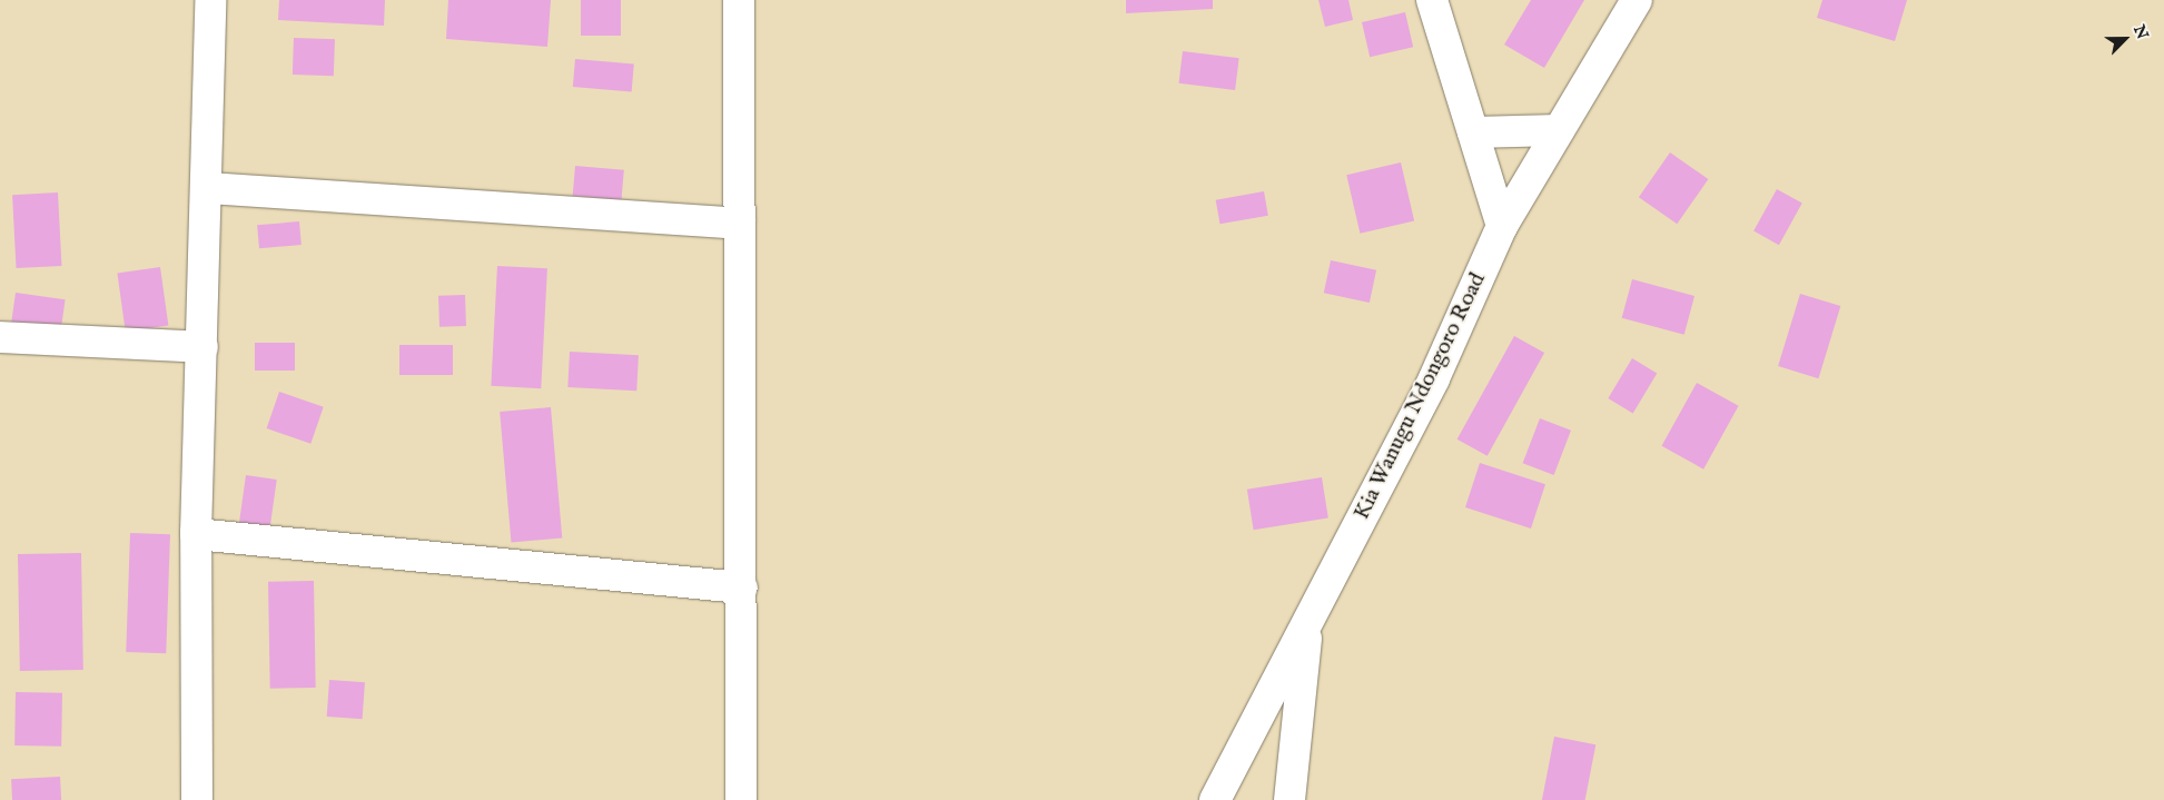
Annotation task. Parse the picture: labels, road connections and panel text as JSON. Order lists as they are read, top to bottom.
{
  "streets": {
    "street": ["Kia Wanugu Ndongoro Road"]
  },
  "north": "top right"
}
